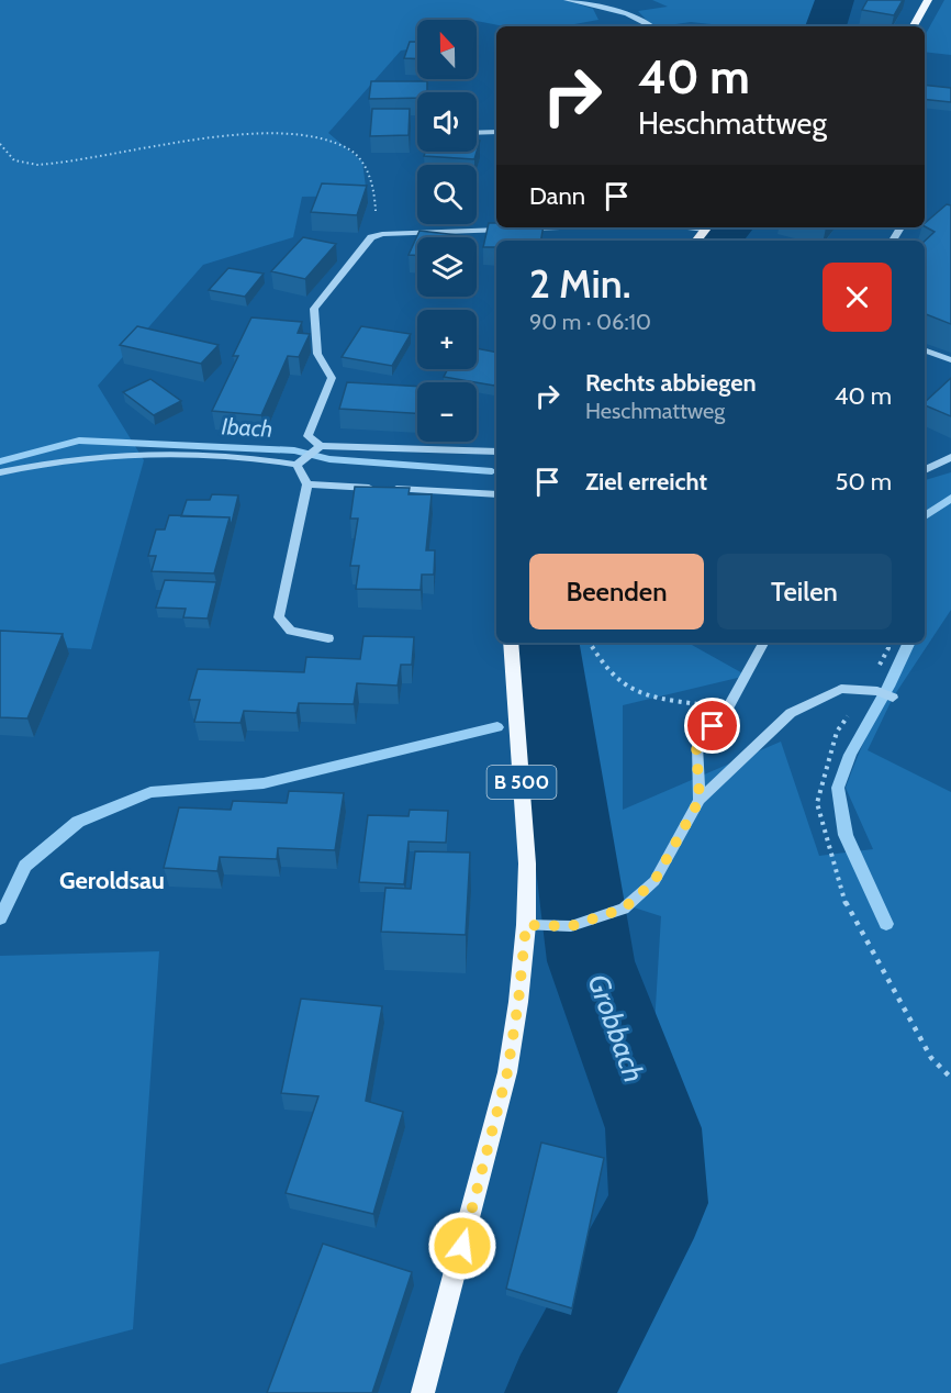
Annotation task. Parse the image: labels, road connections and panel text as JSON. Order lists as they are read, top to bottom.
{
  "streets": {
    "main road": ["B 500"]
  },
  "districts": ["Geroldsau"],
  "water": ["Ibach", "Grobbach"],
  "north": "top",
  "page": {
    "map_buttons": ["+", "−"],
    "turn": ["40 m", "Heschmattweg"],
    "then": "Dann",
    "heading": ["2 Min.", "90 m · 06:10"],
    "list": [
      {
        "name": "Rechts abbiegen",
        "note": "Heschmattweg",
        "value": "40 m"
      },
      {
        "name": "Ziel erreicht",
        "value": "50 m"
      }
    ],
    "buttons": ["Beenden", "Teilen"]
  }
}
